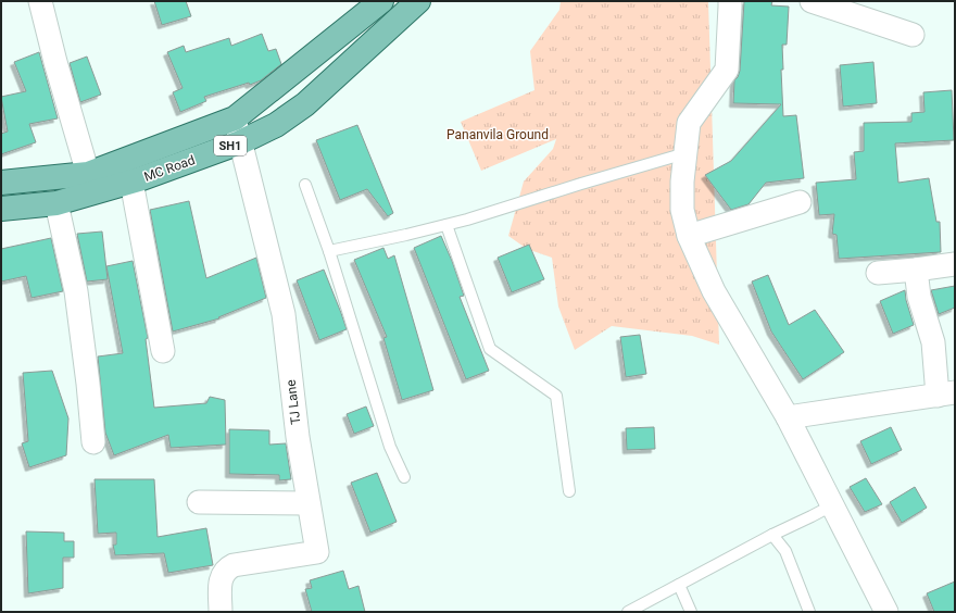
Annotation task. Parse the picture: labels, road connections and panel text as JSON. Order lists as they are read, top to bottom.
{
  "streets": {
    "main road": ["SH1", "MC Road"],
    "street": ["TJ Lane"]
  },
  "crossings": [
    ["MC Road", "TJ Lane"]
  ],
  "parks": ["Pananvila Ground"]
}
